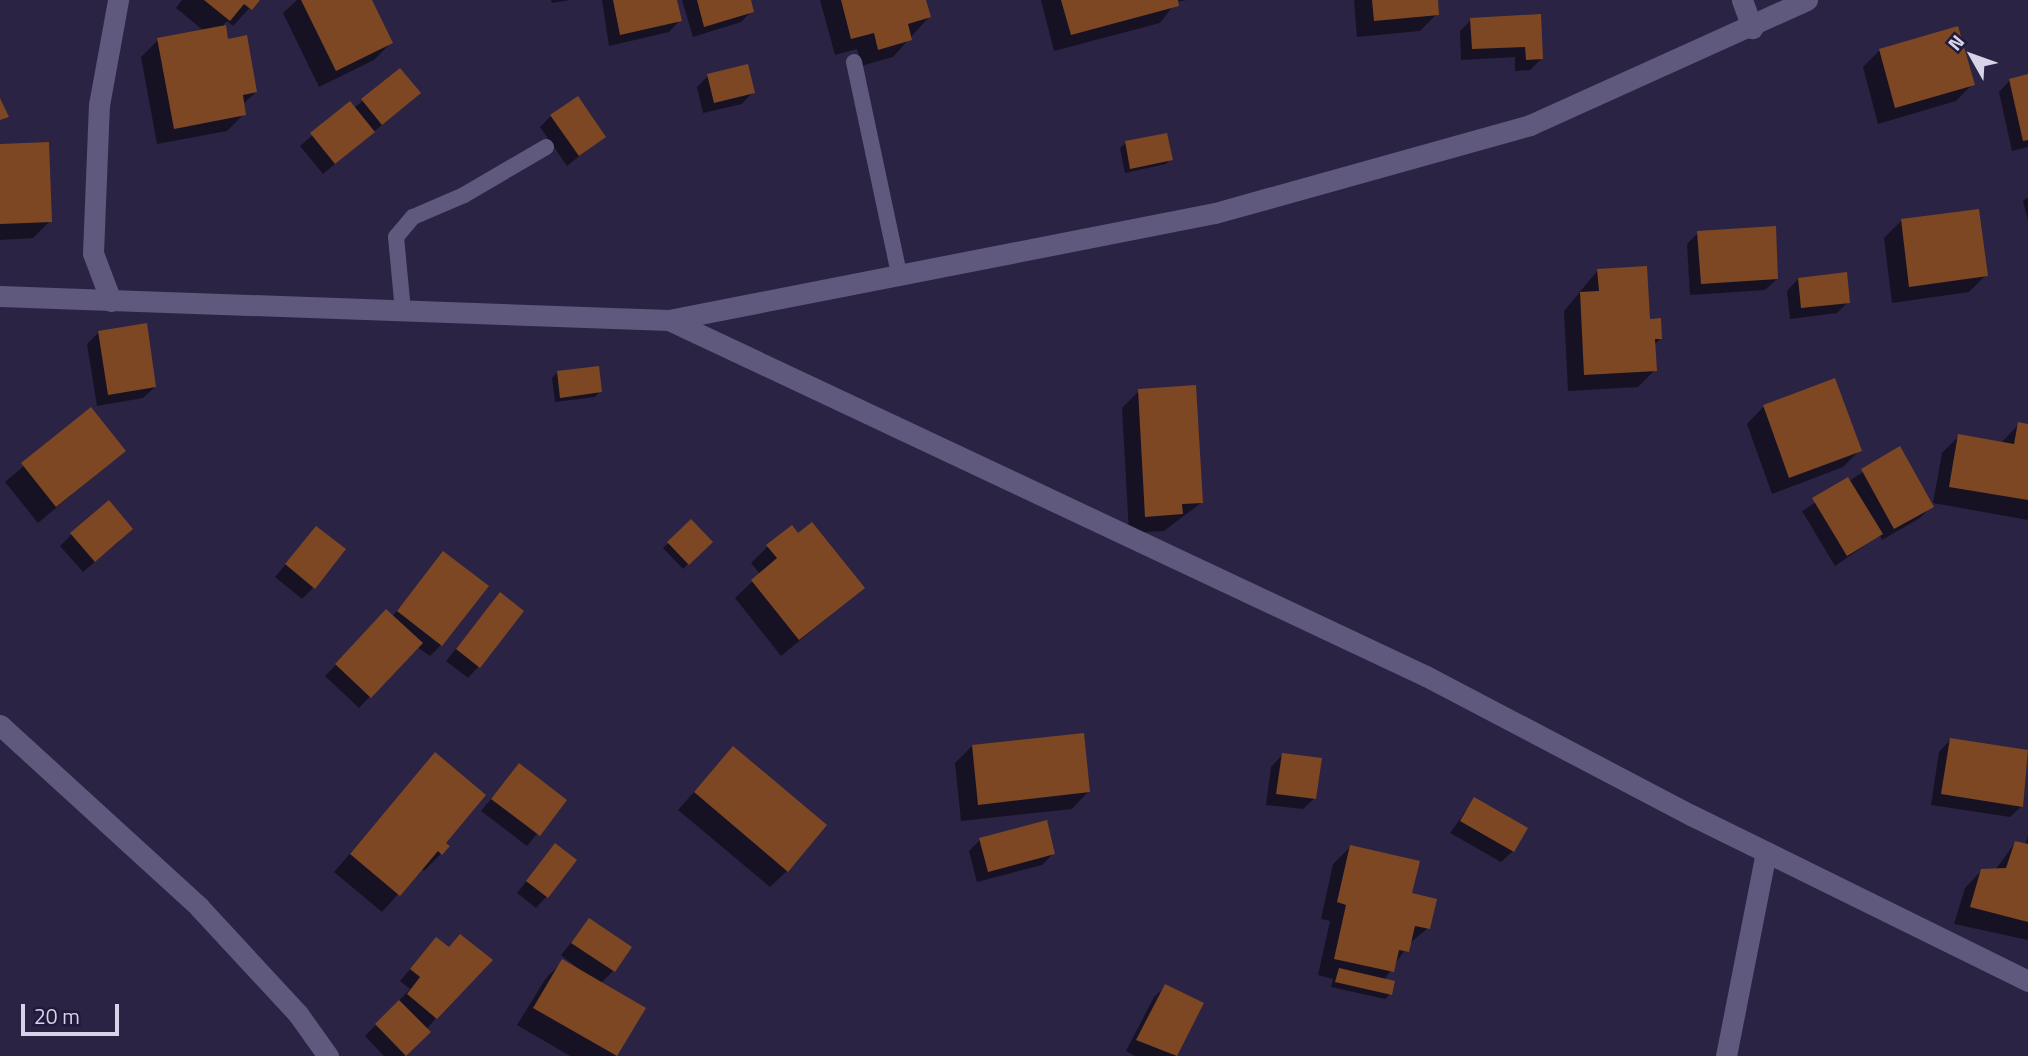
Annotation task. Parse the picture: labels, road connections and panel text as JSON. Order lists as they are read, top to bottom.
{
  "scale_bar": "20 m",
  "north": "top left"
}
